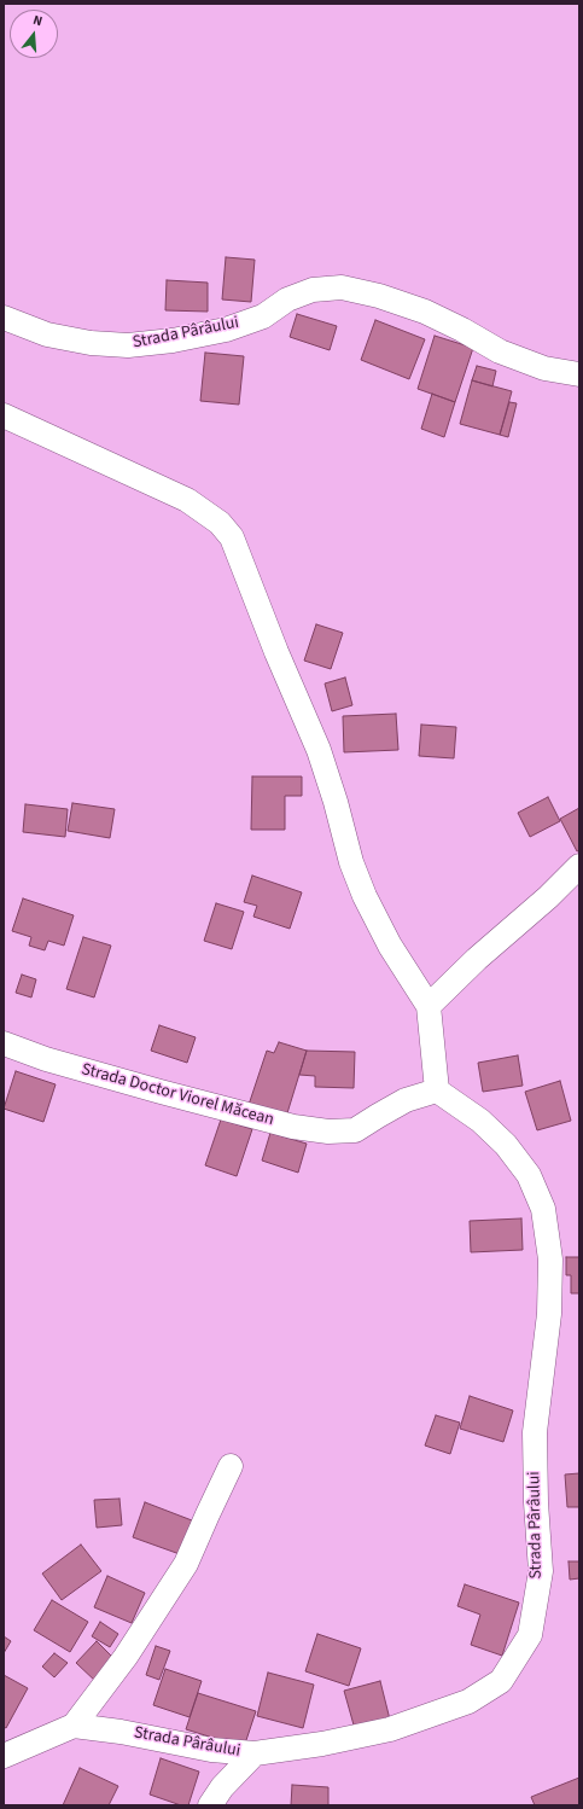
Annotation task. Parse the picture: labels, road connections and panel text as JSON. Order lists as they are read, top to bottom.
{
  "streets": {
    "street": ["Strada Pârâului", "Strada Doctor Viorel Măcean"]
  },
  "crossings": [
    ["Strada Pârâului", "Strada Doctor Viorel Măcean"]
  ],
  "north": "top"
}
